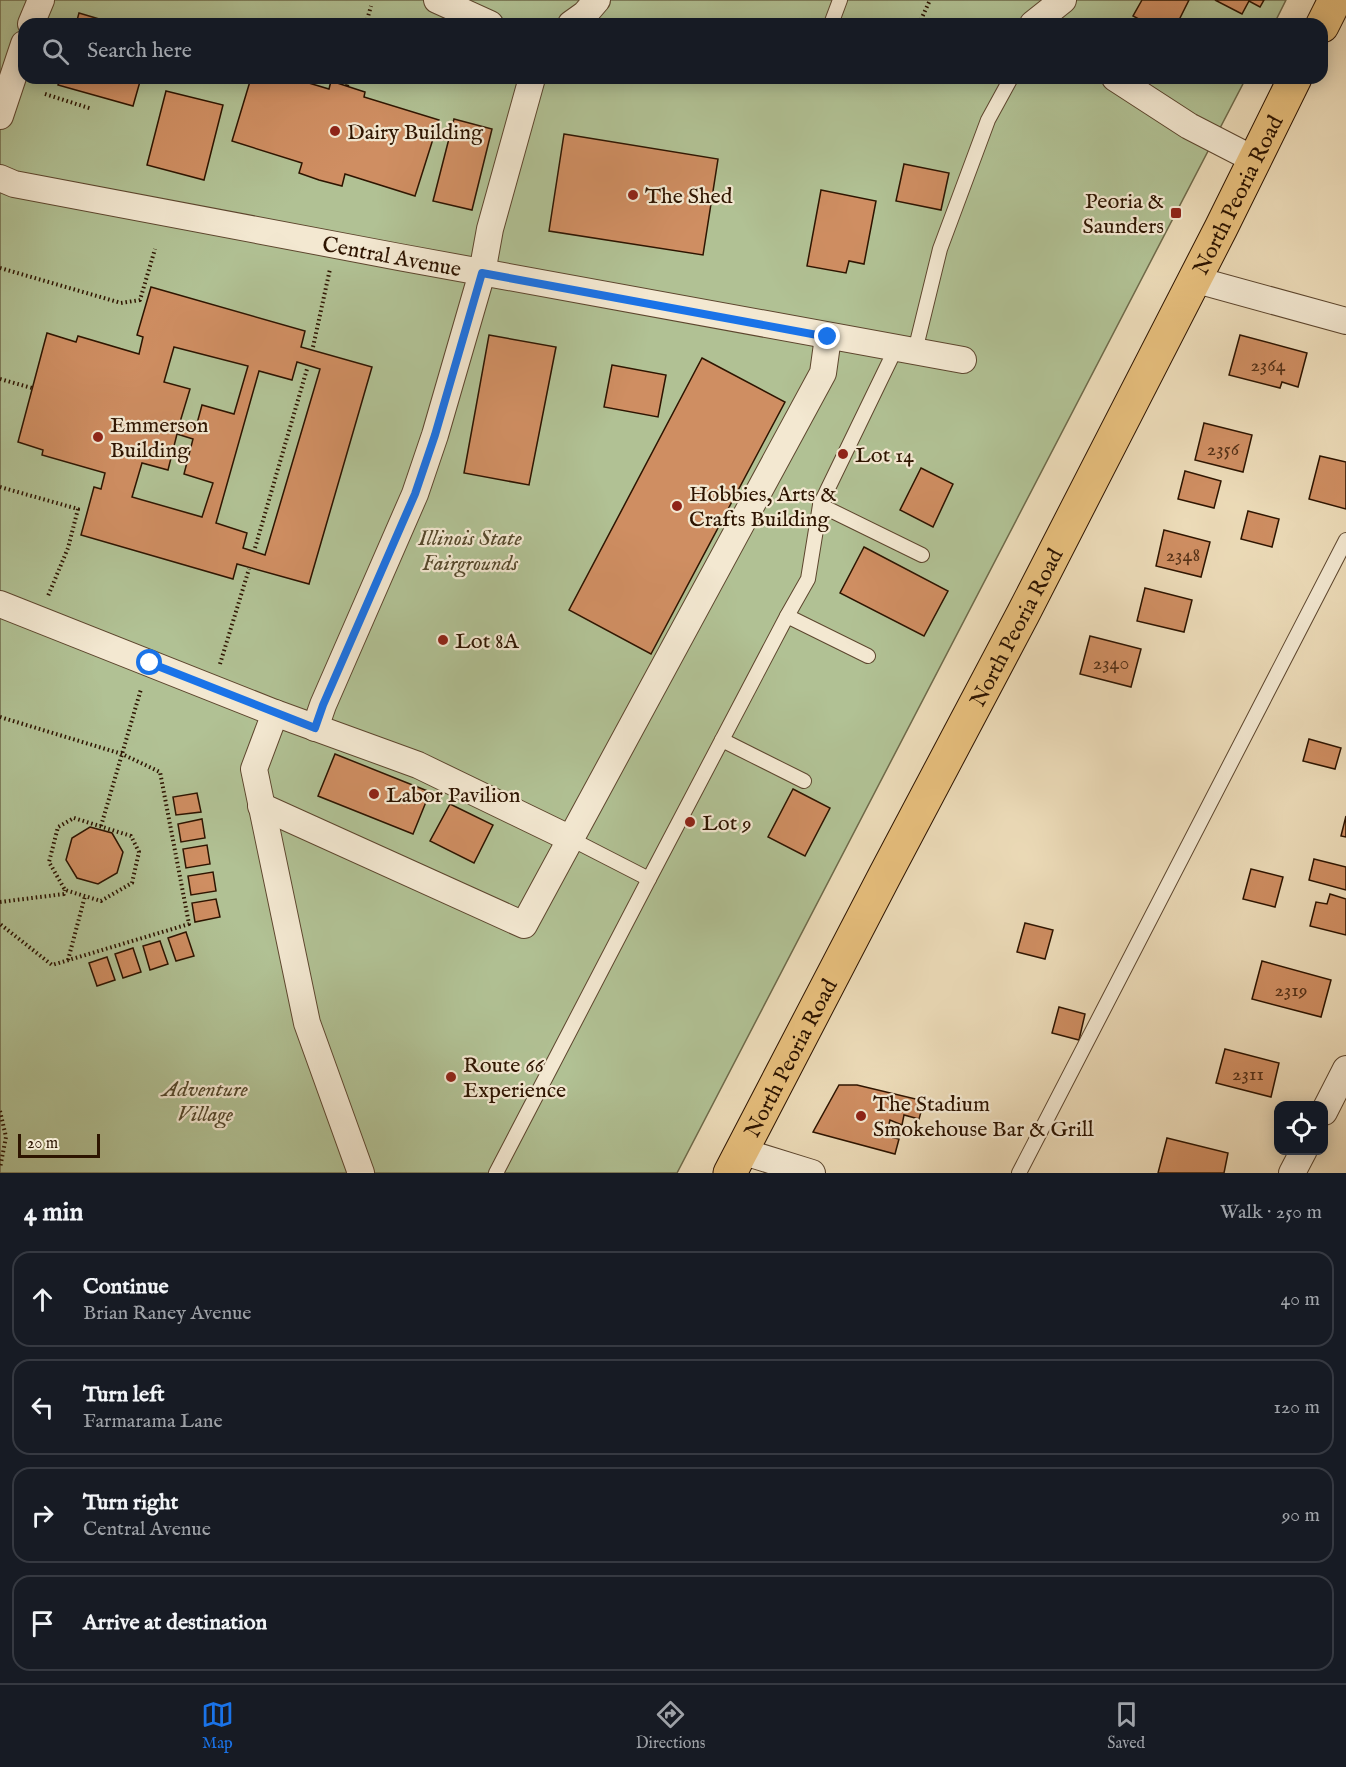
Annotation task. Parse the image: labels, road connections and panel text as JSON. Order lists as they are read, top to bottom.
{
  "streets": {
    "main road": ["North Peoria Road"],
    "street": ["Central Avenue"]
  },
  "parks": ["Illinois State Fairgrounds", "Adventure Village"],
  "places": {
    "other": [
      "Dairy Building",
      "The Shed",
      "Emmerson Building",
      "Lot 14",
      "Hobbies, Arts & Crafts Building",
      "Lot 8A",
      "Labor Pavilion",
      "Lot 9",
      "Route 66 Experience",
      "The Stadium Smokehouse Bar & Grill"
    ],
    "transit": ["Peoria & Saunders"]
  },
  "house_numbers": [
    "2364",
    "2356",
    "2348",
    "2340",
    "2319",
    "2311"
  ],
  "scale_bar": "20 m",
  "page": {
    "search": "Search here",
    "scale": "20 m",
    "heading": ["4 min", "Walk · 250 m"],
    "list": [
      ["Continue", "Brian Raney Avenue", "40 m"],
      ["Turn left", "Farmarama Lane", "120 m"],
      ["Turn right", "Central Avenue", "90 m"],
      "Arrive at destination"
    ],
    "nav": ["Map", "Directions", "Saved"]
  }
}
